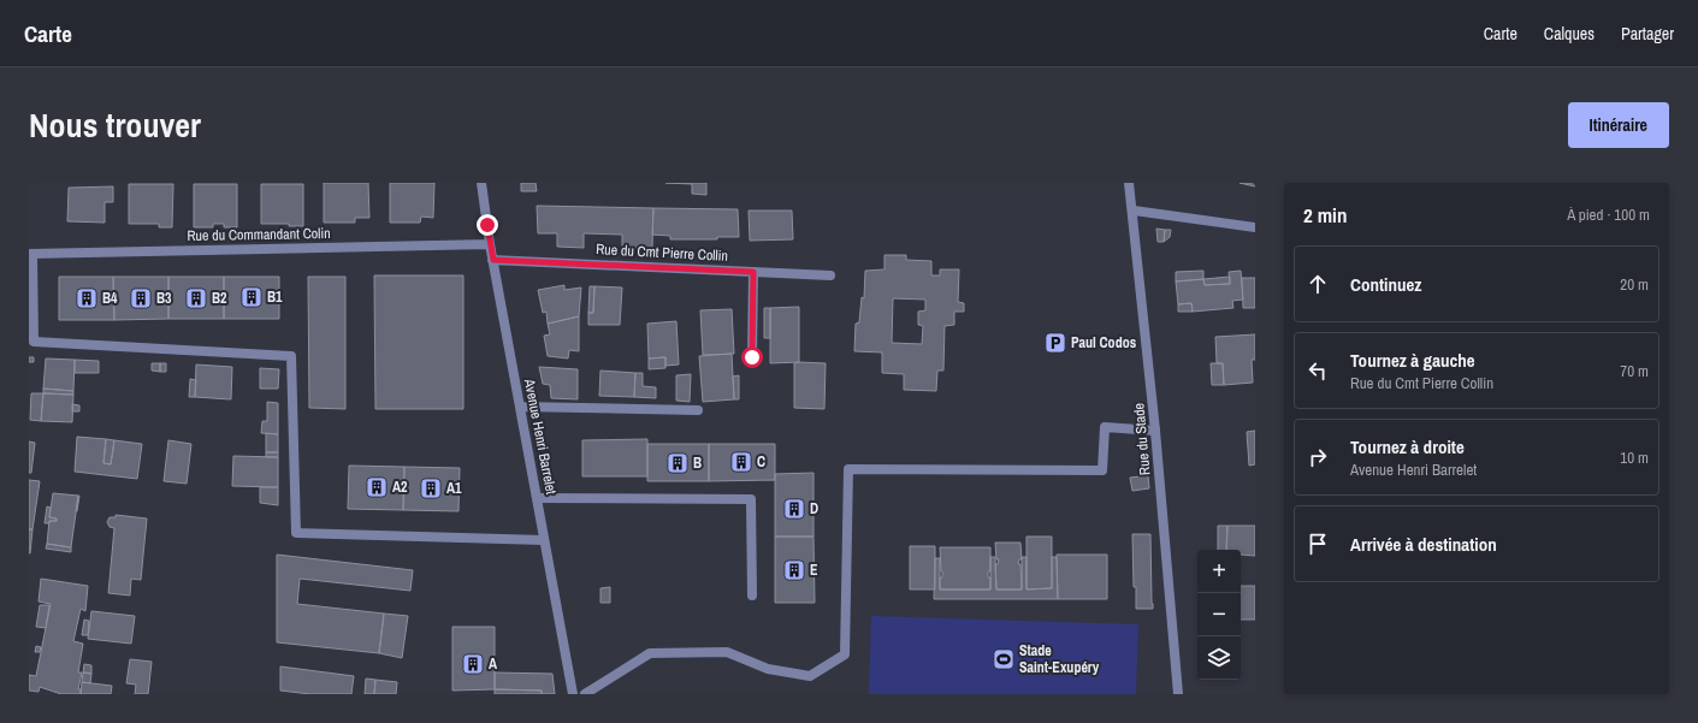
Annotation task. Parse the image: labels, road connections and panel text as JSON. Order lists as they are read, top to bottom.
{
  "streets": {
    "street": [
      "Rue du Commandant Colin",
      "Rue du Cmt Pierre Collin",
      "Avenue Henri Barrelet",
      "Rue du Stade"
    ]
  },
  "crossings": [
    ["Rue du Commandant Colin", "Avenue Henri Barrelet"],
    ["Rue du Cmt Pierre Collin", "Avenue Henri Barrelet"]
  ],
  "places": {
    "building": [
      "B1",
      "B4",
      "B3",
      "B2",
      "C",
      "B",
      "A2",
      "A1",
      "D",
      "E",
      "A"
    ],
    "parking": ["Paul Codos"],
    "sports": ["Stade Saint-Exupéry"]
  },
  "page": {
    "header": "Carte",
    "nav": ["Carte", "Calques", "Partager"],
    "title": "Nous trouver",
    "buttons": "Itinéraire",
    "heading": ["2 min", "À pied · 100 m"],
    "list": [
      ["Continuez", "20 m"],
      ["Tournez à gauche", "Rue du Cmt Pierre Collin", "70 m"],
      ["Tournez à droite", "Avenue Henri Barrelet", "10 m"],
      "Arrivée à destination"
    ],
    "map_buttons": ["+", "−"]
  }
}
